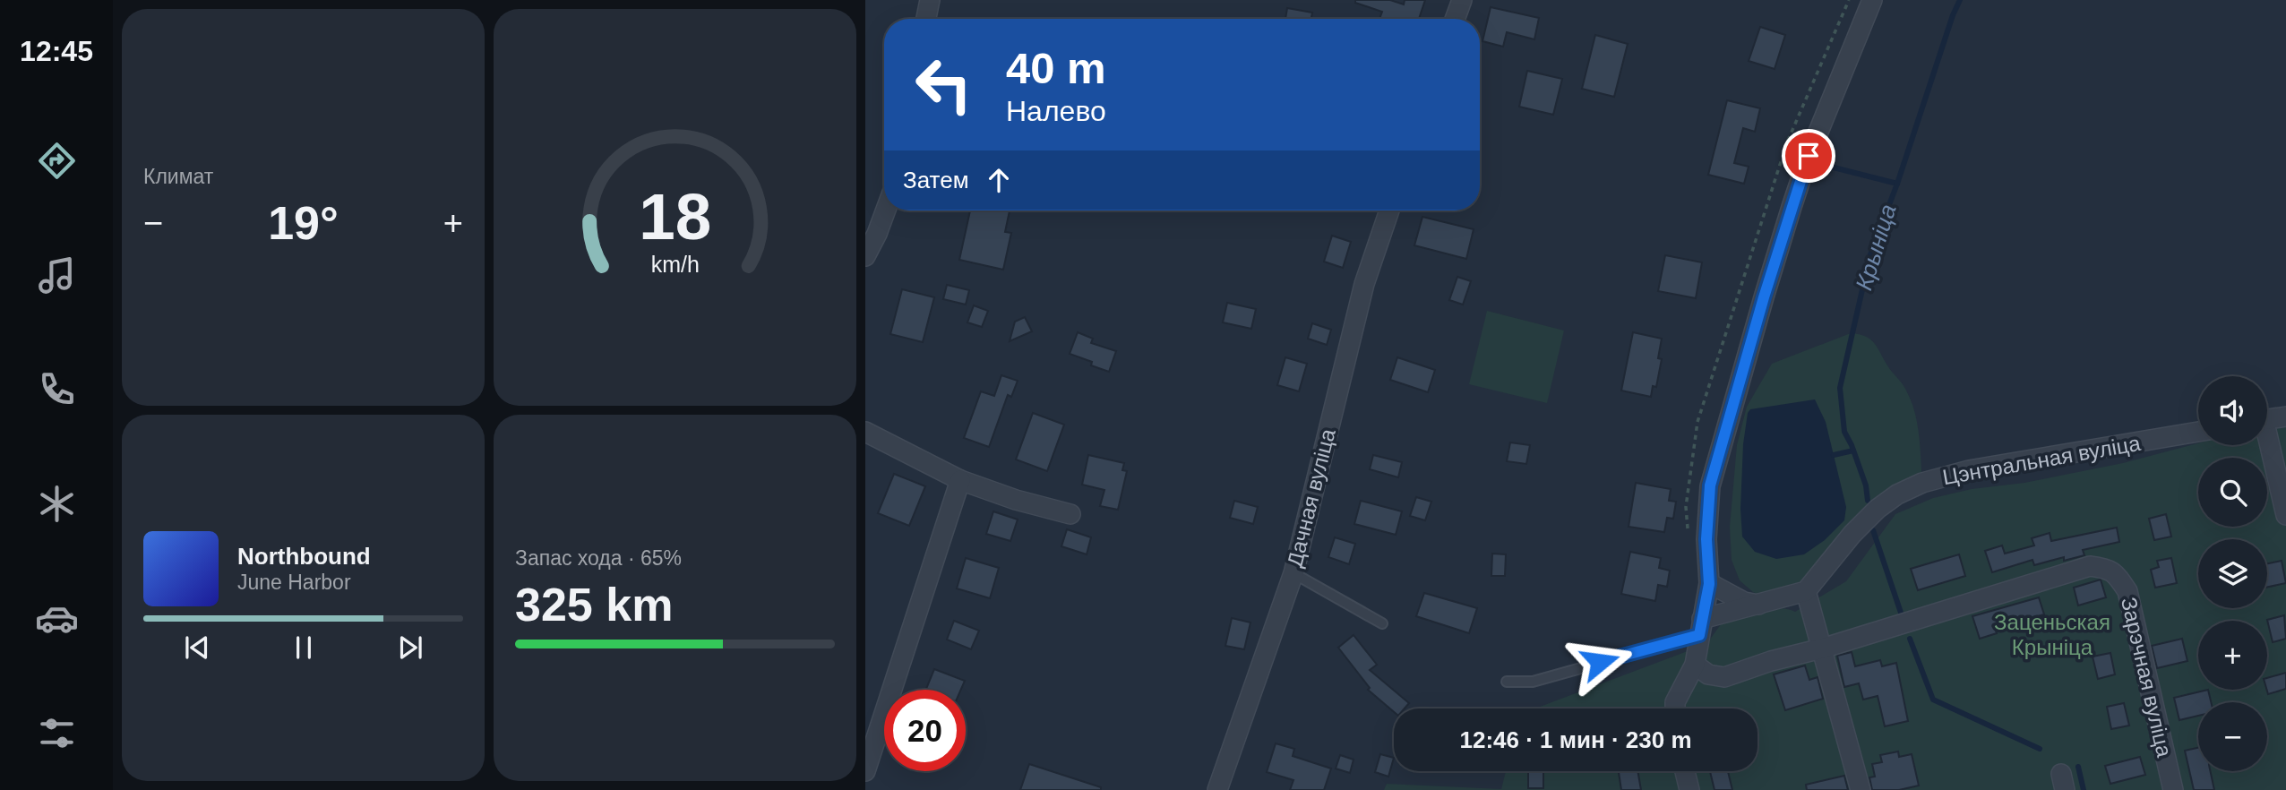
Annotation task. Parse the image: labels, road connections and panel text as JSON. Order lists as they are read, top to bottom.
{
  "streets": {
    "street": ["Цэнтральная вуліца", "Дачная вуліца", "Зарэчная вуліца"]
  },
  "water": ["Крыніца"],
  "parks": ["Заценьская Крыніца"],
  "page": {
    "tabs": "12:45",
    "tile": [
      "Климат",
      ["Запас хода · 65%", "325 km"]
    ],
    "turn": ["40 m", "Налево"],
    "then": "Затем",
    "heat": ["−", "19°", "+"],
    "map_buttons": ["+", "−"],
    "song": ["Northbound", "June Harbor"],
    "limit": "20",
    "trip": "12:46 · 1 мин · 230 m",
    "gauge": ["18", "km/h"]
  }
}
